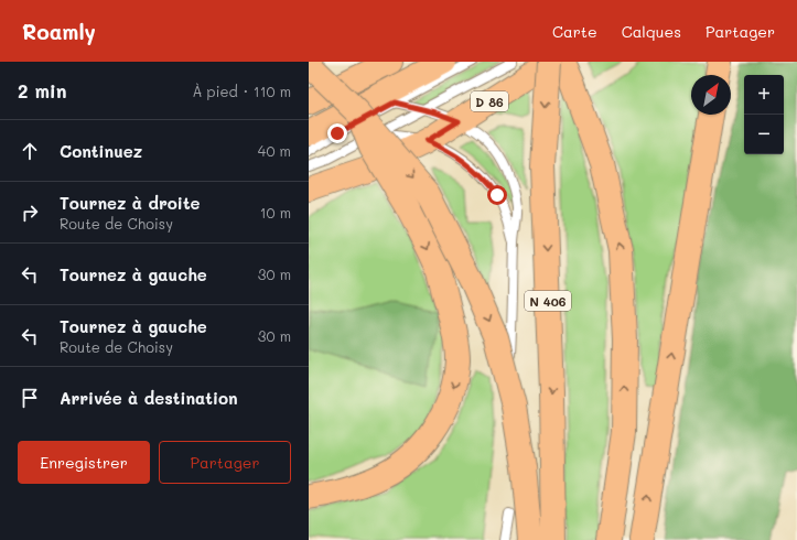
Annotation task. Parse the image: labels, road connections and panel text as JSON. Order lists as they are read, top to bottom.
{
  "streets": {
    "main road": ["D 86", "N 406"]
  },
  "crossings": [
    ["D 86", "N 406"]
  ],
  "north": "top right",
  "page": {
    "header": "Roamly",
    "nav": ["Carte", "Calques", "Partager"],
    "heading": ["2 min", "À pied · 110 m"],
    "map_buttons": ["+", "−"],
    "list": [
      ["Continuez", "40 m"],
      ["Tournez à droite", "Route de Choisy", "10 m"],
      ["Tournez à gauche", "30 m"],
      ["Tournez à gauche", "Route de Choisy", "30 m"],
      "Arrivée à destination"
    ],
    "buttons": ["Enregistrer", "Partager"]
  }
}
